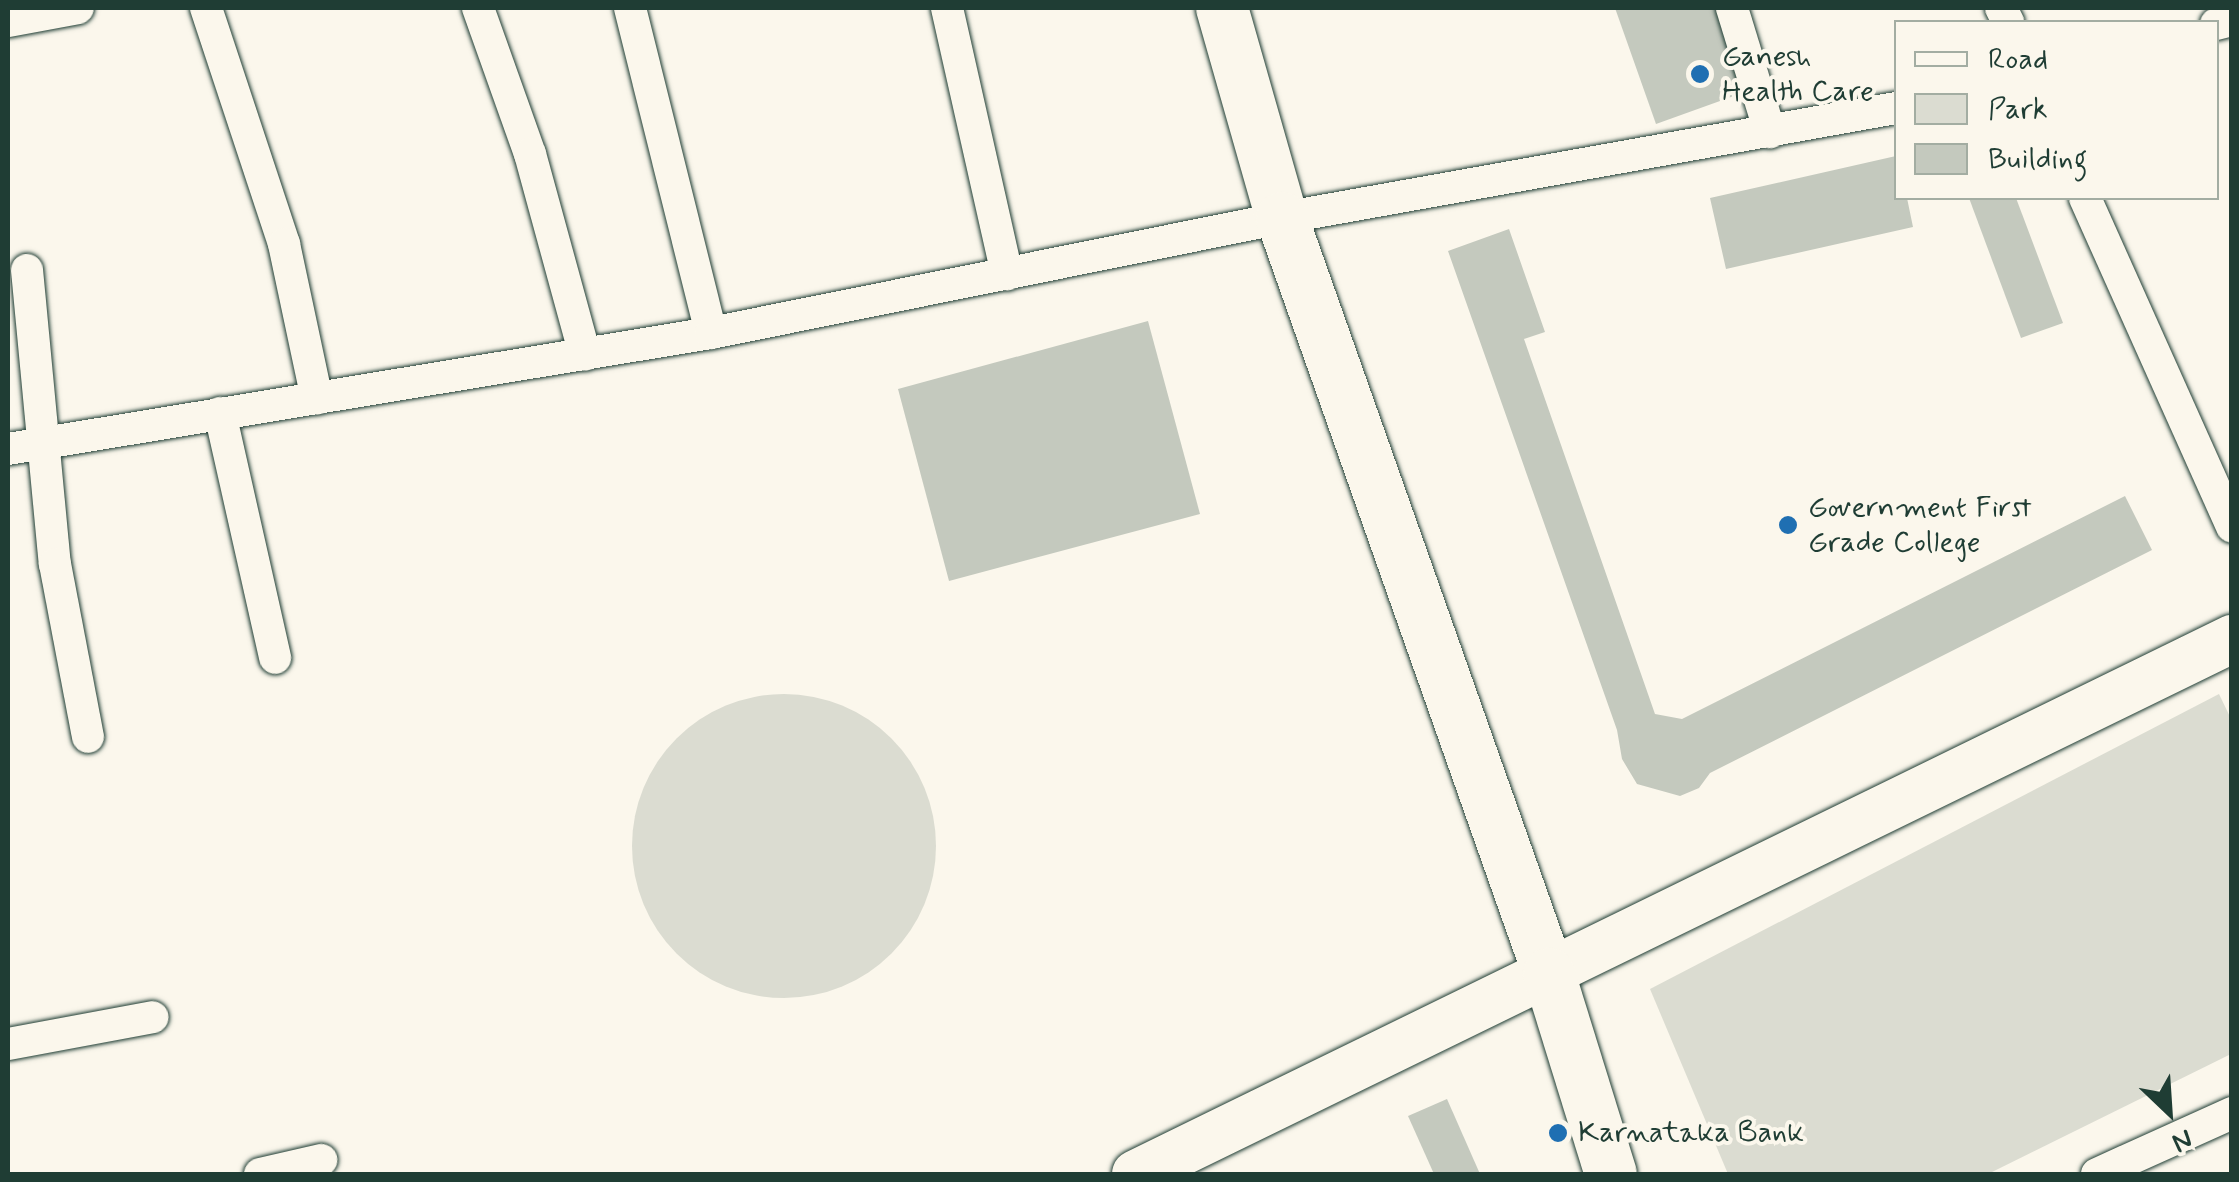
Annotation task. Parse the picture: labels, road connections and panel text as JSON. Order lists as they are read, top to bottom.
{
  "places": ["Ganesh Health Care", "Government First Grade College", "Karnataka Bank"],
  "legend": ["Road", "Park", "Building"],
  "north": "bottom right"
}
